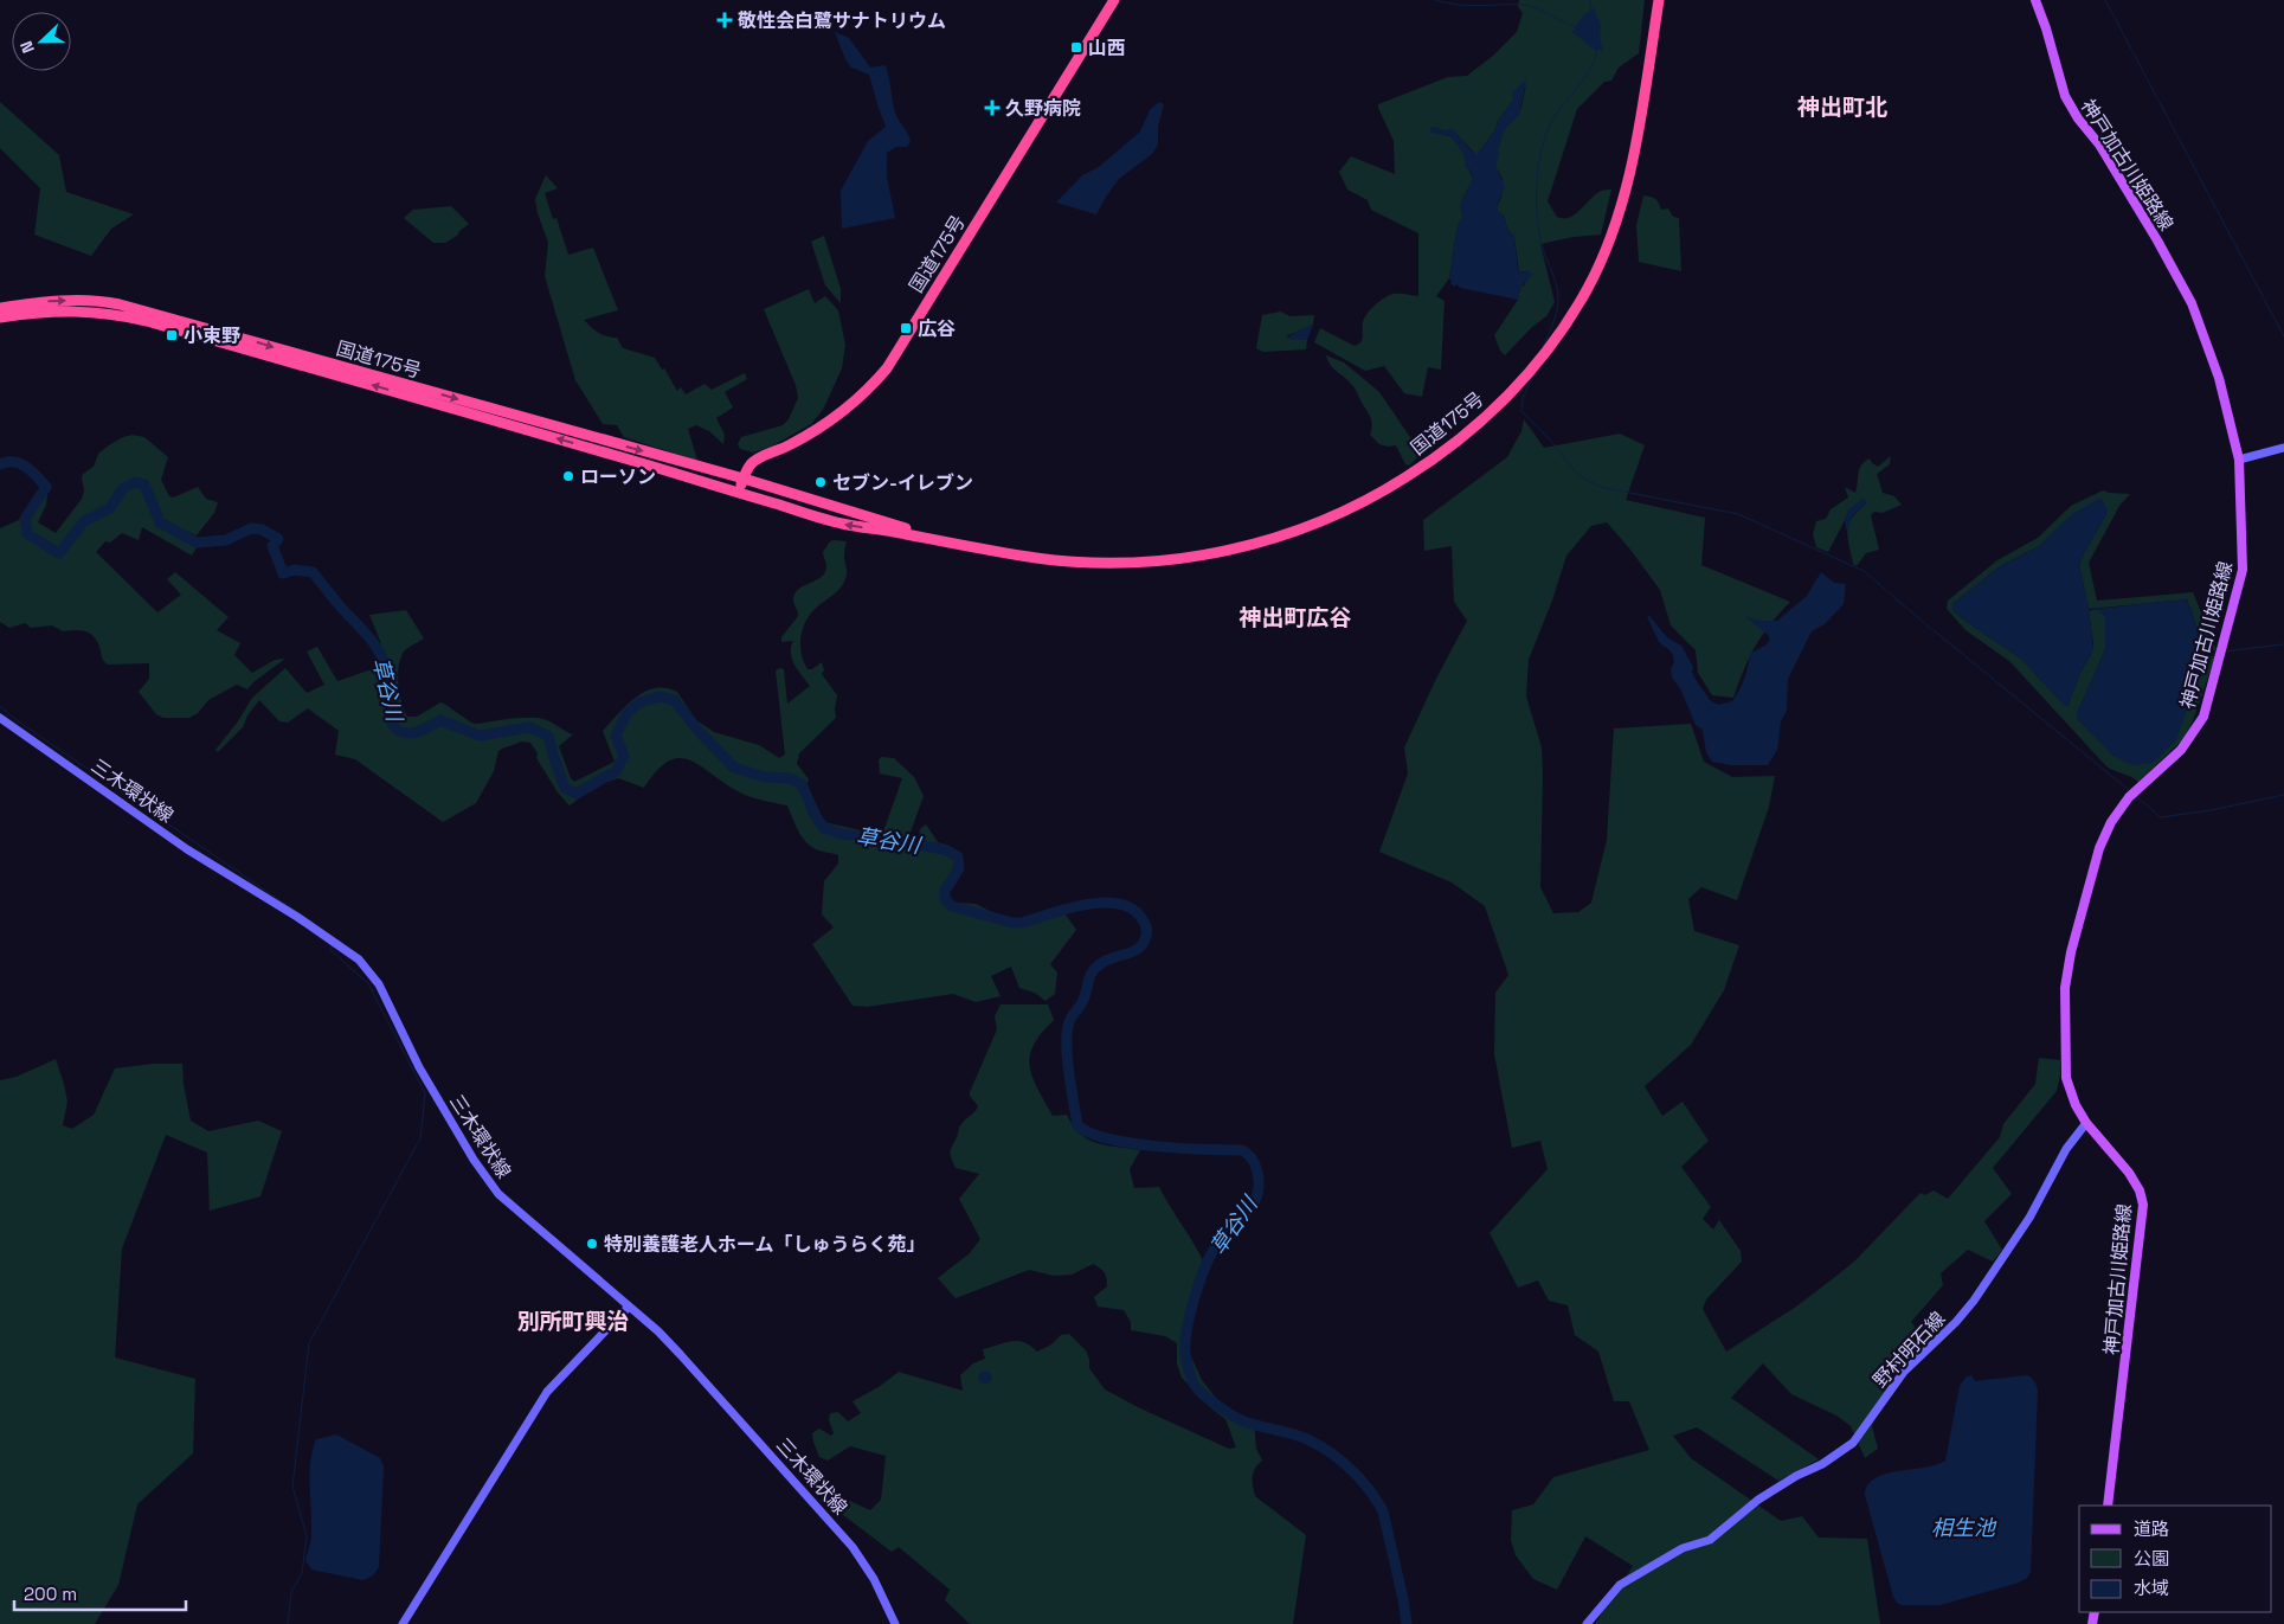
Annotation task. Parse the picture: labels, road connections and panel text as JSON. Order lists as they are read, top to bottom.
{
  "streets": {
    "highway": ["国道175号"],
    "main road": ["神戸加古川姫路線", "三木環状線", "野村明石線"]
  },
  "crossings": [
    ["神戸加古川姫路線", "野村明石線"]
  ],
  "districts": ["神出町北", "神出町広谷", "別所町興治"],
  "water": ["草谷川", "相生池"],
  "places": {
    "health": ["敬性会白鷺サナトリウム", "久野病院"],
    "transit": ["山西", "広谷", "小束野"],
    "other": ["ローソン", "セブン-イレブン", "特別養護老人ホーム「しゅうらく苑」"]
  },
  "legend": ["道路", "公園", "水域"],
  "scale_bar": "200 m",
  "north": "left"
}
